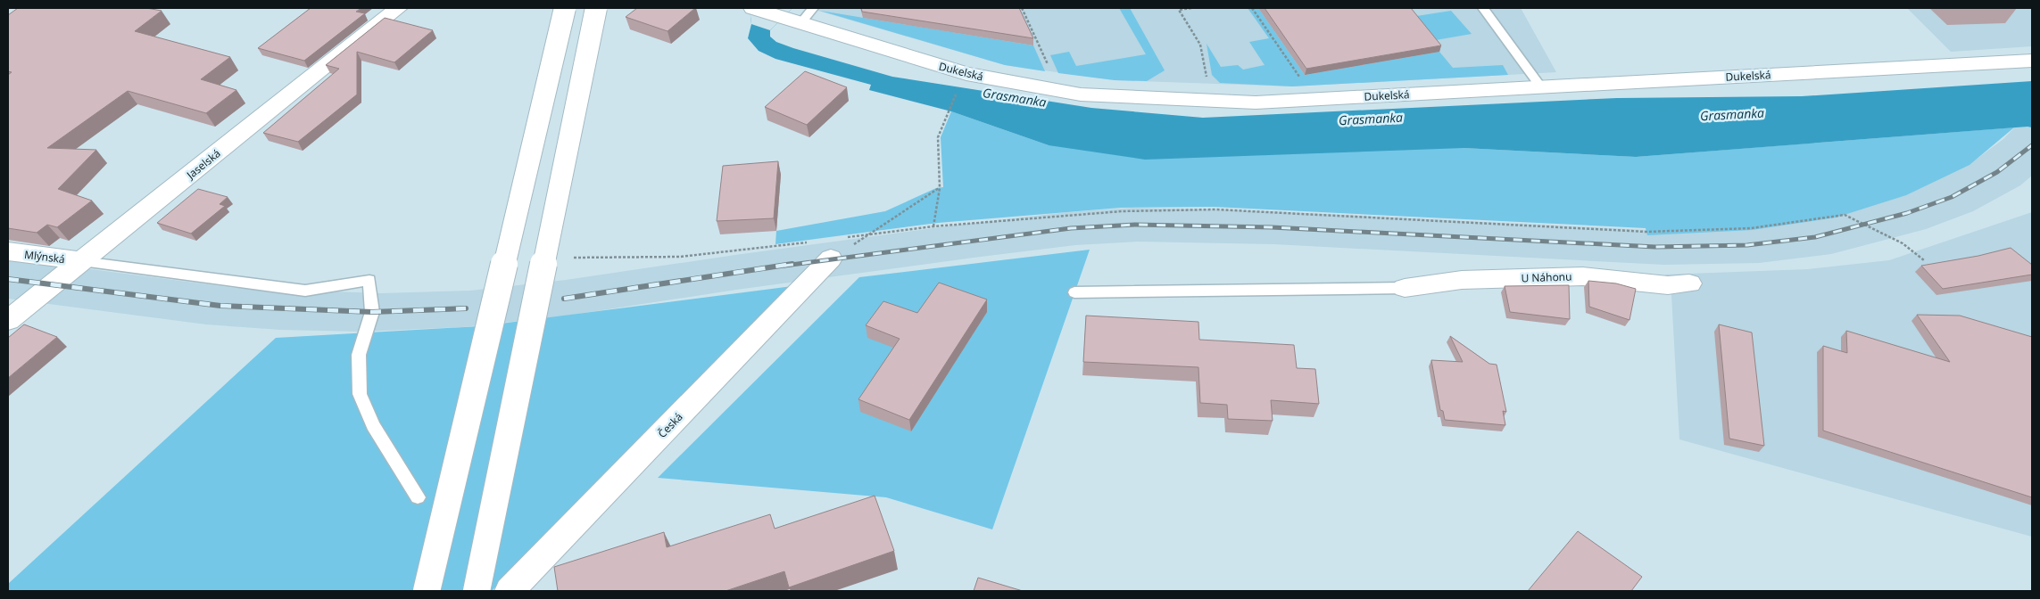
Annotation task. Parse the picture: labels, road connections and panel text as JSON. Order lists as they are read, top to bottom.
{
  "streets": {
    "main road": [
      "Dukelská",
      "Jaselská",
      "Mlýnská",
      "U Náhonu",
      "Česká"
    ]
  },
  "crossings": [
    ["Jaselská", "Mlýnská"]
  ],
  "water": ["Grasmanka"]
}
